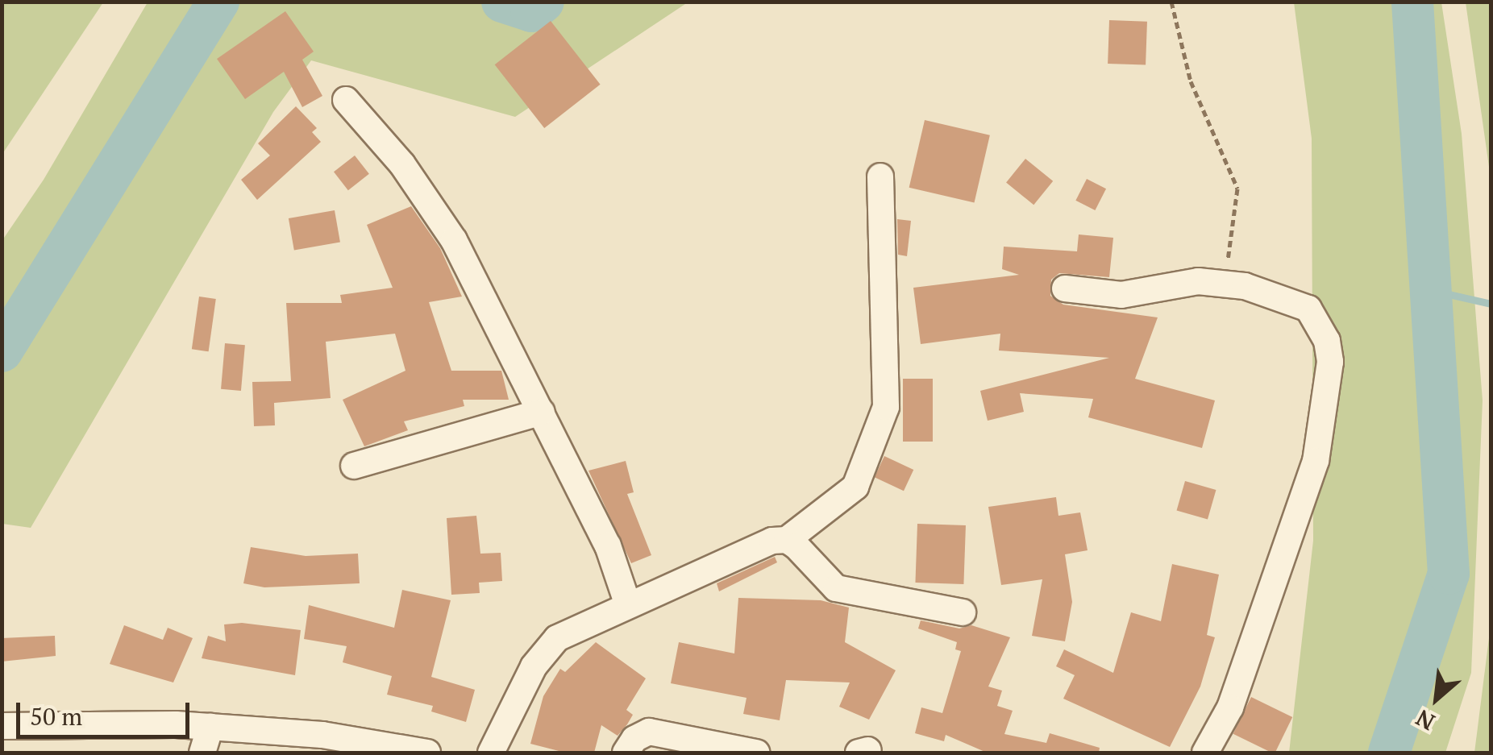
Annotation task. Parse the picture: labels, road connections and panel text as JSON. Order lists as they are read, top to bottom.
{
  "scale_bar": "50 m",
  "north": "bottom left"
}
